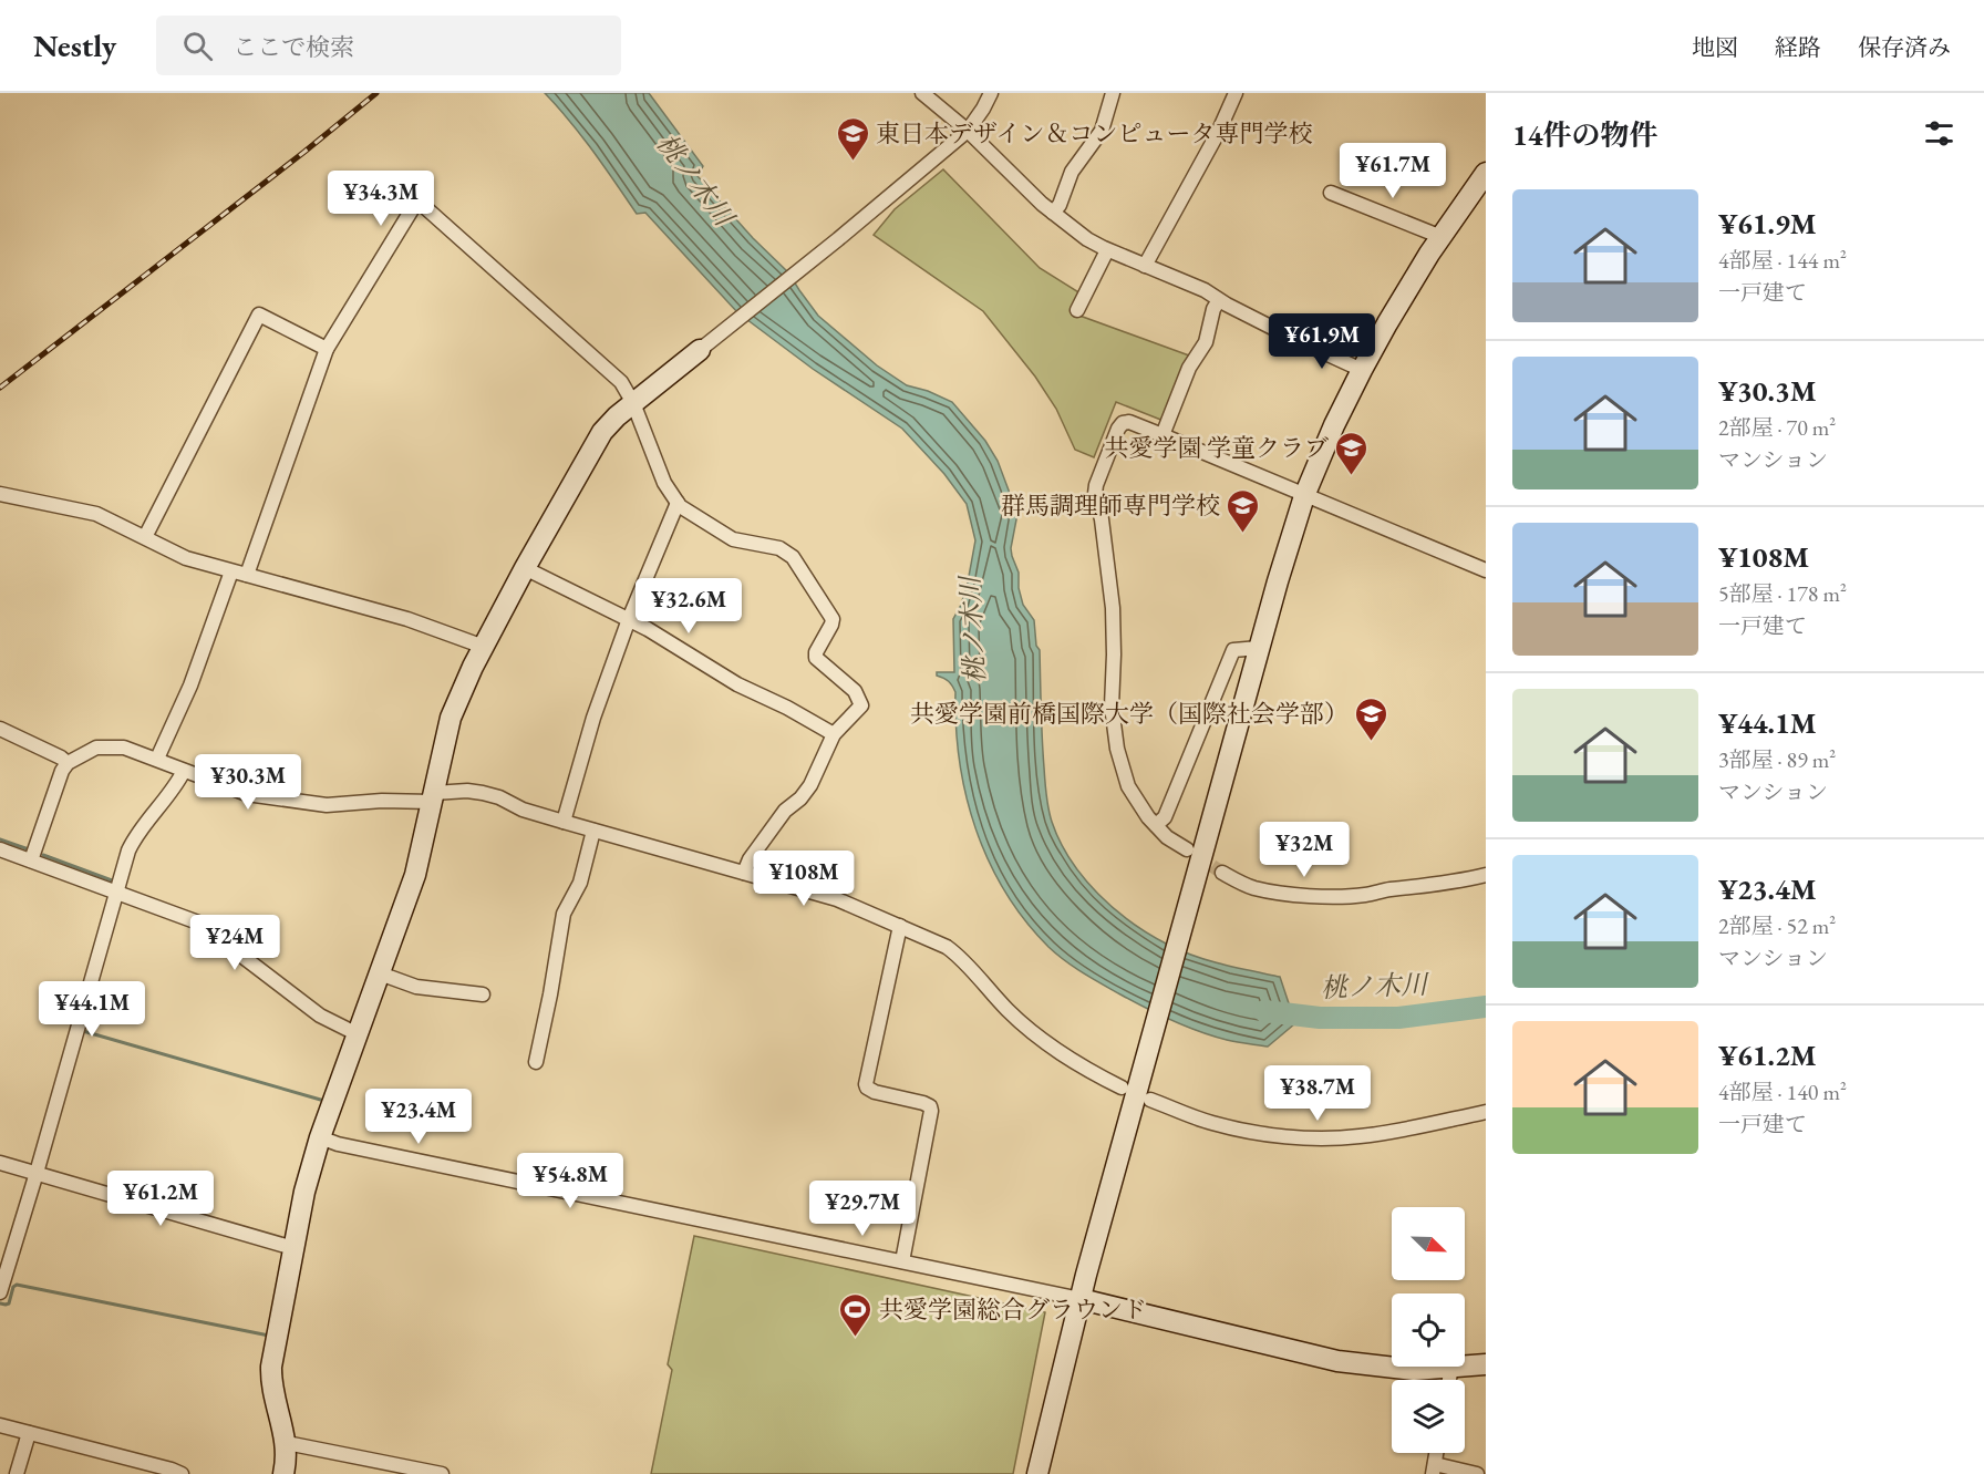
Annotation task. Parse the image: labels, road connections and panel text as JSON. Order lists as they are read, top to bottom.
{
  "water": ["桃ノ木川"],
  "places": {
    "school or university": [
      "東日本デザイン＆コンピュータ専門学校",
      "共愛学園 学童クラブ",
      "群馬調理師専門学校",
      "共愛学園前橋国際大学（国際社会学部）"
    ],
    "sports": ["共愛学園総合グラウンド"]
  },
  "north": "bottom right",
  "page": {
    "header": "Nestly",
    "search": "ここで検索",
    "nav": ["地図", "経路", "保存済み"],
    "heading": "14件の物件",
    "price": [
      "¥61.7M",
      "¥34.3M",
      "¥61.9M",
      "¥32.6M",
      "¥30.3M",
      "¥32M",
      "¥108M",
      "¥24M",
      "¥44.1M",
      "¥38.7M",
      "¥23.4M",
      "¥54.8M",
      "¥61.2M",
      "¥29.7M"
    ],
    "list": [
      {
        "name": "¥61.9M",
        "note": "4部屋 · 144 m² · 一戸建て"
      },
      {
        "name": "¥30.3M",
        "note": "2部屋 · 70 m² · マンション"
      },
      {
        "name": "¥108M",
        "note": "5部屋 · 178 m² · 一戸建て"
      },
      {
        "name": "¥44.1M",
        "note": "3部屋 · 89 m² · マンション"
      },
      {
        "name": "¥23.4M",
        "note": "2部屋 · 52 m² · マンション"
      },
      {
        "name": "¥61.2M",
        "note": "4部屋 · 140 m² · 一戸建て"
      }
    ]
  }
}
